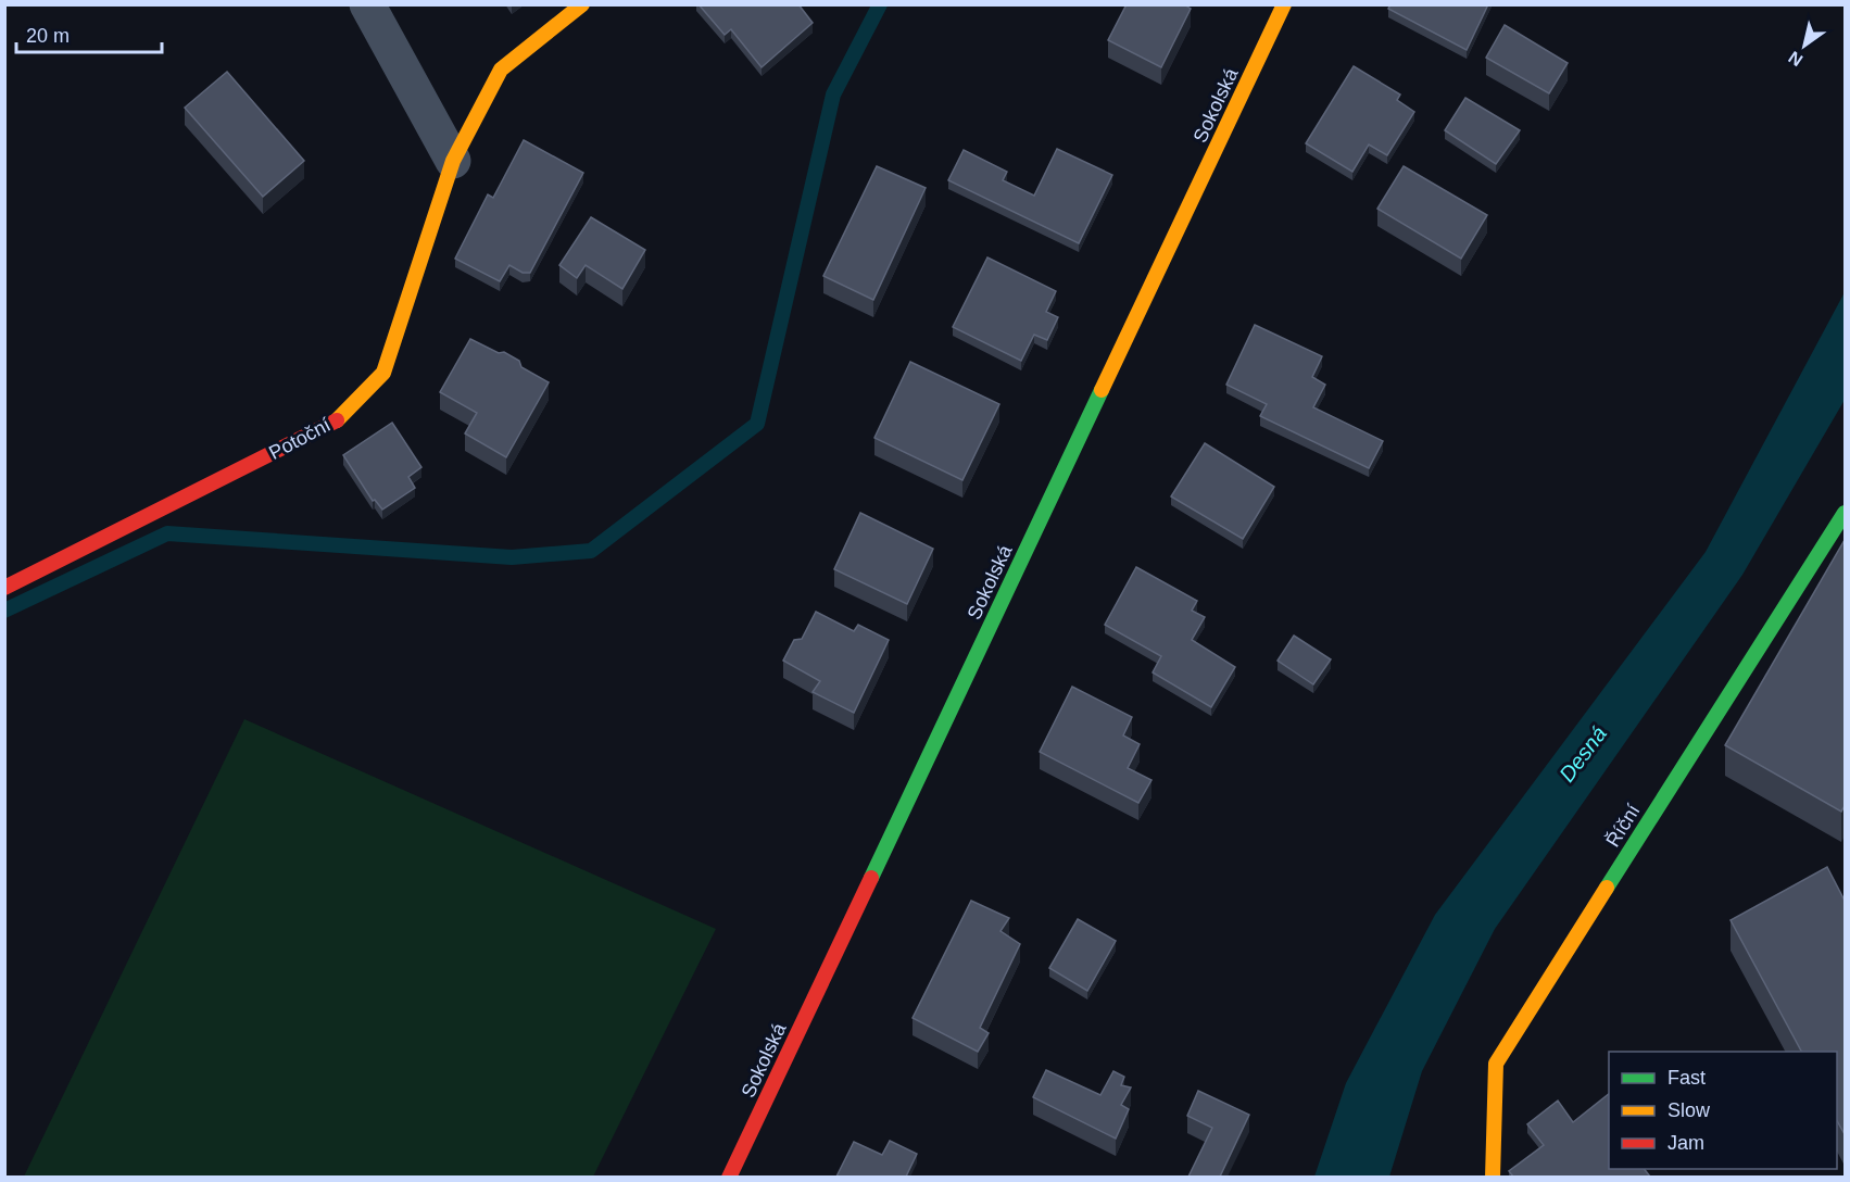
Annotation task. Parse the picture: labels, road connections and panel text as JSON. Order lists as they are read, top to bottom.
{
  "streets": {
    "street": ["Sokolská", "Potoční", "Říční"]
  },
  "water": ["Desná"],
  "legend": ["Fast", "Slow", "Jam"],
  "scale_bar": "20 m",
  "north": "bottom left"
}
